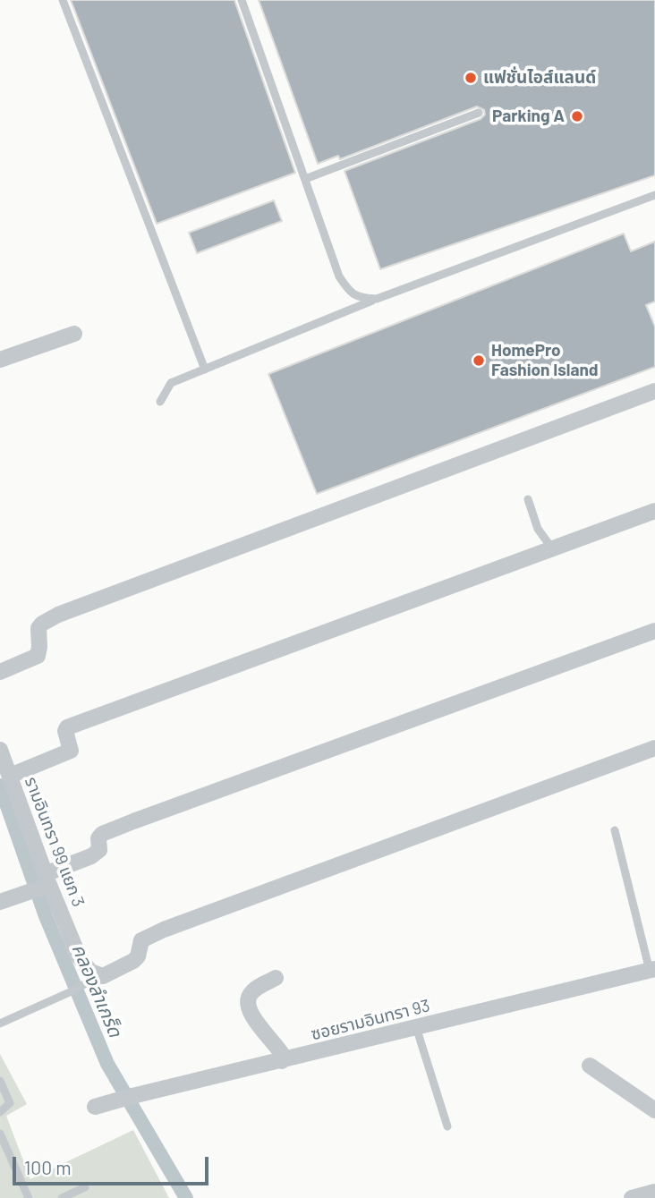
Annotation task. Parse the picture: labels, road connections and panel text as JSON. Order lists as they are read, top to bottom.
{
  "streets": {
    "street": ["รามอินทรา 99 แยก 3", "ซอยรามอินทรา 93"]
  },
  "water": ["คลองลำเกร็ด"],
  "places": ["แฟชั่นไอส์แลนด์", "Parking A", "HomePro Fashion Island"],
  "scale_bar": "100 m"
}
